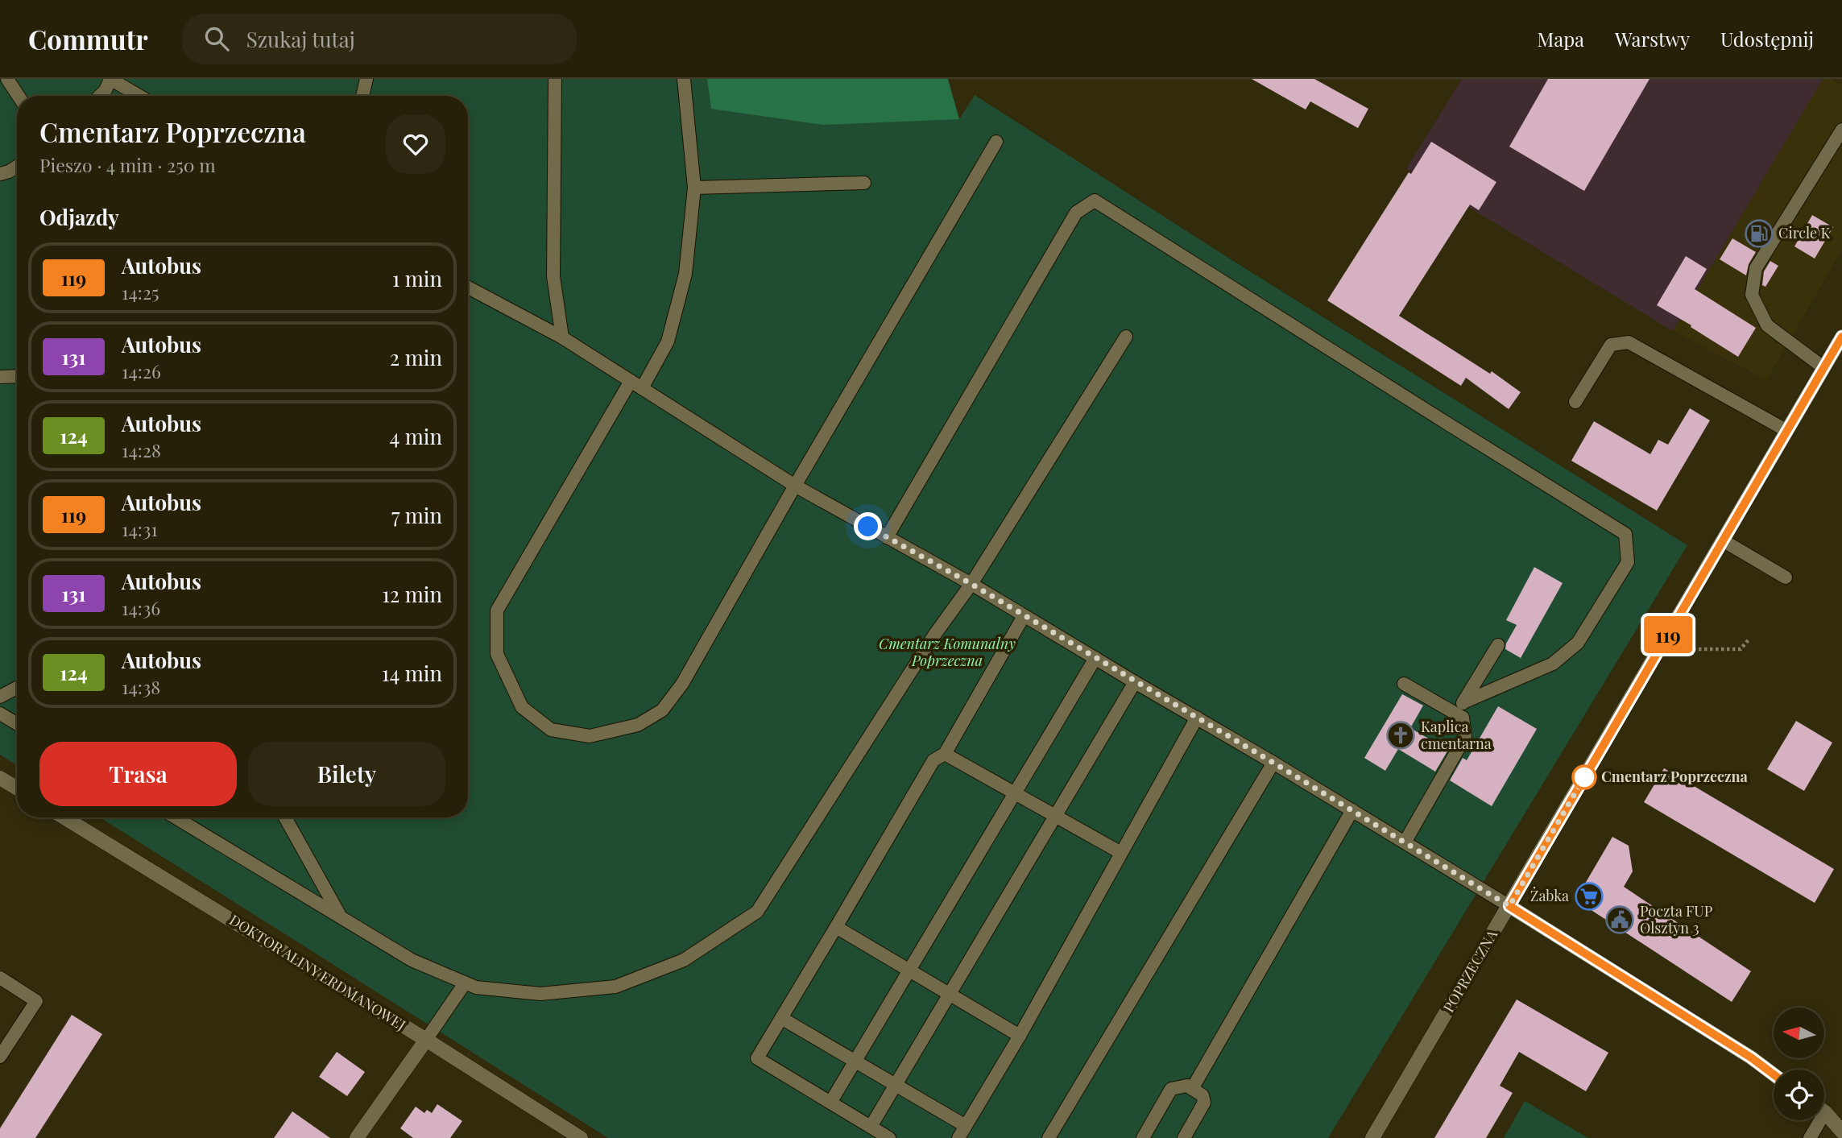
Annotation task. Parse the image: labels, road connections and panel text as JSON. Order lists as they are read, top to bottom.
{
  "streets": {
    "street": ["POPRZECZNA", "DOKTOR ALINY ERDMANOWEJ"]
  },
  "parks": ["Cmentarz Komunalny Poprzeczna"],
  "places": {
    "fuel station": ["Circle K"],
    "church": ["Kaplica cmentarna"],
    "other": ["Cmentarz Poprzeczna"],
    "supermarket": ["Żabka"],
    "public building": ["Poczta FUP Olsztyn 3"]
  },
  "lines": ["bus line 119"],
  "north": "left",
  "page": {
    "header": "Commutr",
    "search": "Szukaj tutaj",
    "nav": ["Mapa", "Warstwy", "Udostępnij"],
    "on_map": "119",
    "heading": [
      ["Cmentarz Poprzeczna", "Pieszo · 4 min · 250 m"],
      "Odjazdy"
    ],
    "list": [
      {
        "mark": "119",
        "name": "Autobus",
        "note": "14:25",
        "value": "1 min"
      },
      {
        "mark": "131",
        "name": "Autobus",
        "note": "14:26",
        "value": "2 min"
      },
      {
        "mark": "124",
        "name": "Autobus",
        "note": "14:28",
        "value": "4 min"
      },
      {
        "mark": "119",
        "name": "Autobus",
        "note": "14:31",
        "value": "7 min"
      },
      {
        "mark": "131",
        "name": "Autobus",
        "note": "14:36",
        "value": "12 min"
      },
      {
        "mark": "124",
        "name": "Autobus",
        "note": "14:38",
        "value": "14 min"
      }
    ],
    "buttons": ["Trasa", "Bilety"]
  }
}
